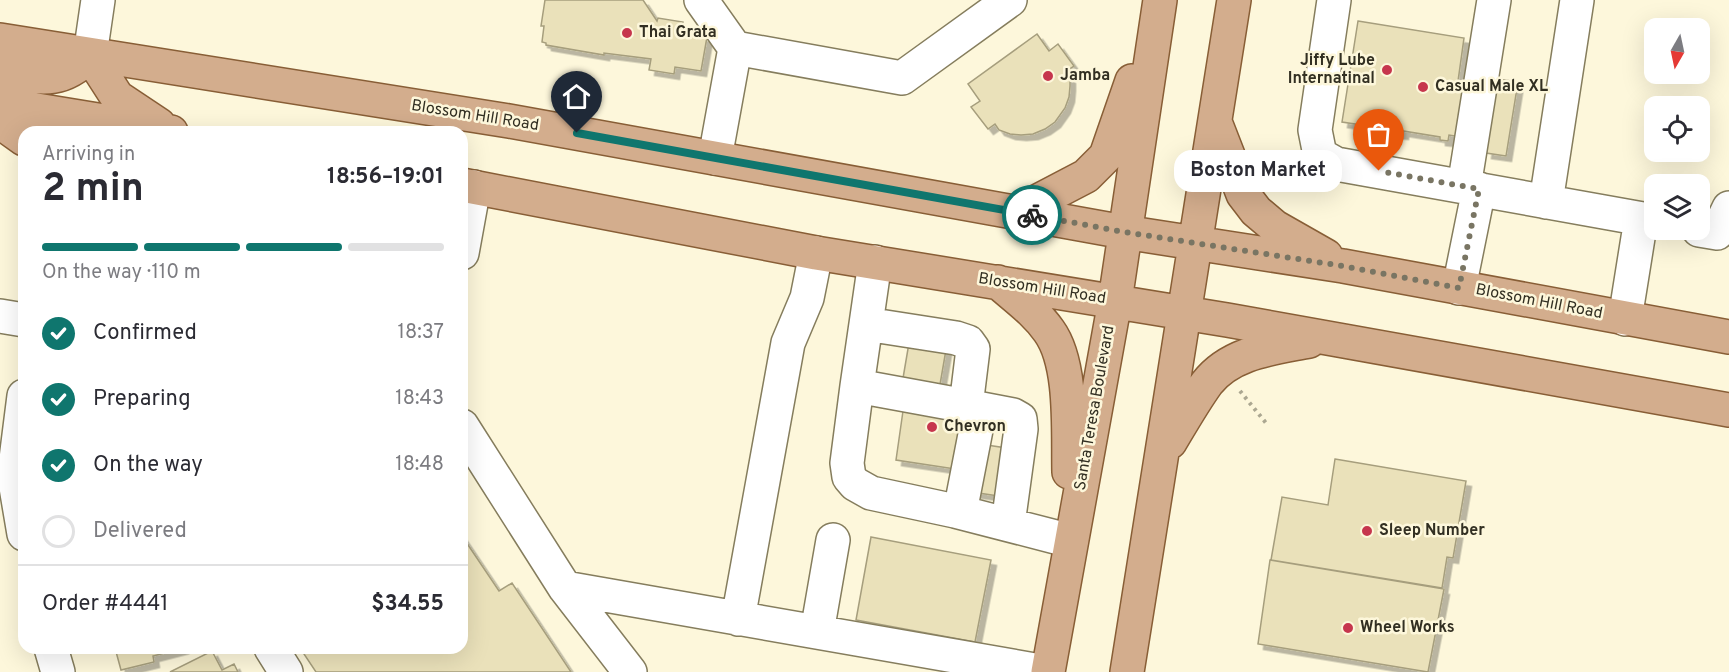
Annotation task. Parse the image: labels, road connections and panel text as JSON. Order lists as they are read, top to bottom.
{
  "streets": {
    "main road": ["Blossom Hill Road", "Santa Teresa Boulevard"]
  },
  "crossings": [
    ["Blossom Hill Road", "Santa Teresa Boulevard"]
  ],
  "places": [
    "Thai Grata",
    "Jiffy Lube Internatinal",
    "Jamba",
    "Casual Male XL",
    "Boston Market",
    "Chevron",
    "Sleep Number",
    "Wheel Works"
  ],
  "north": "bottom",
  "page": {
    "heading": ["2 min", "Arriving in", "18:56–19:01"],
    "panel": ["Order #4441", "$34.55"],
    "bubble": "Boston Market",
    "bar": "On the way · 110 m",
    "list": [
      ["Confirmed", "18:37"],
      ["Preparing", "18:43"],
      ["On the way", "18:48"],
      "Delivered"
    ]
  }
}
